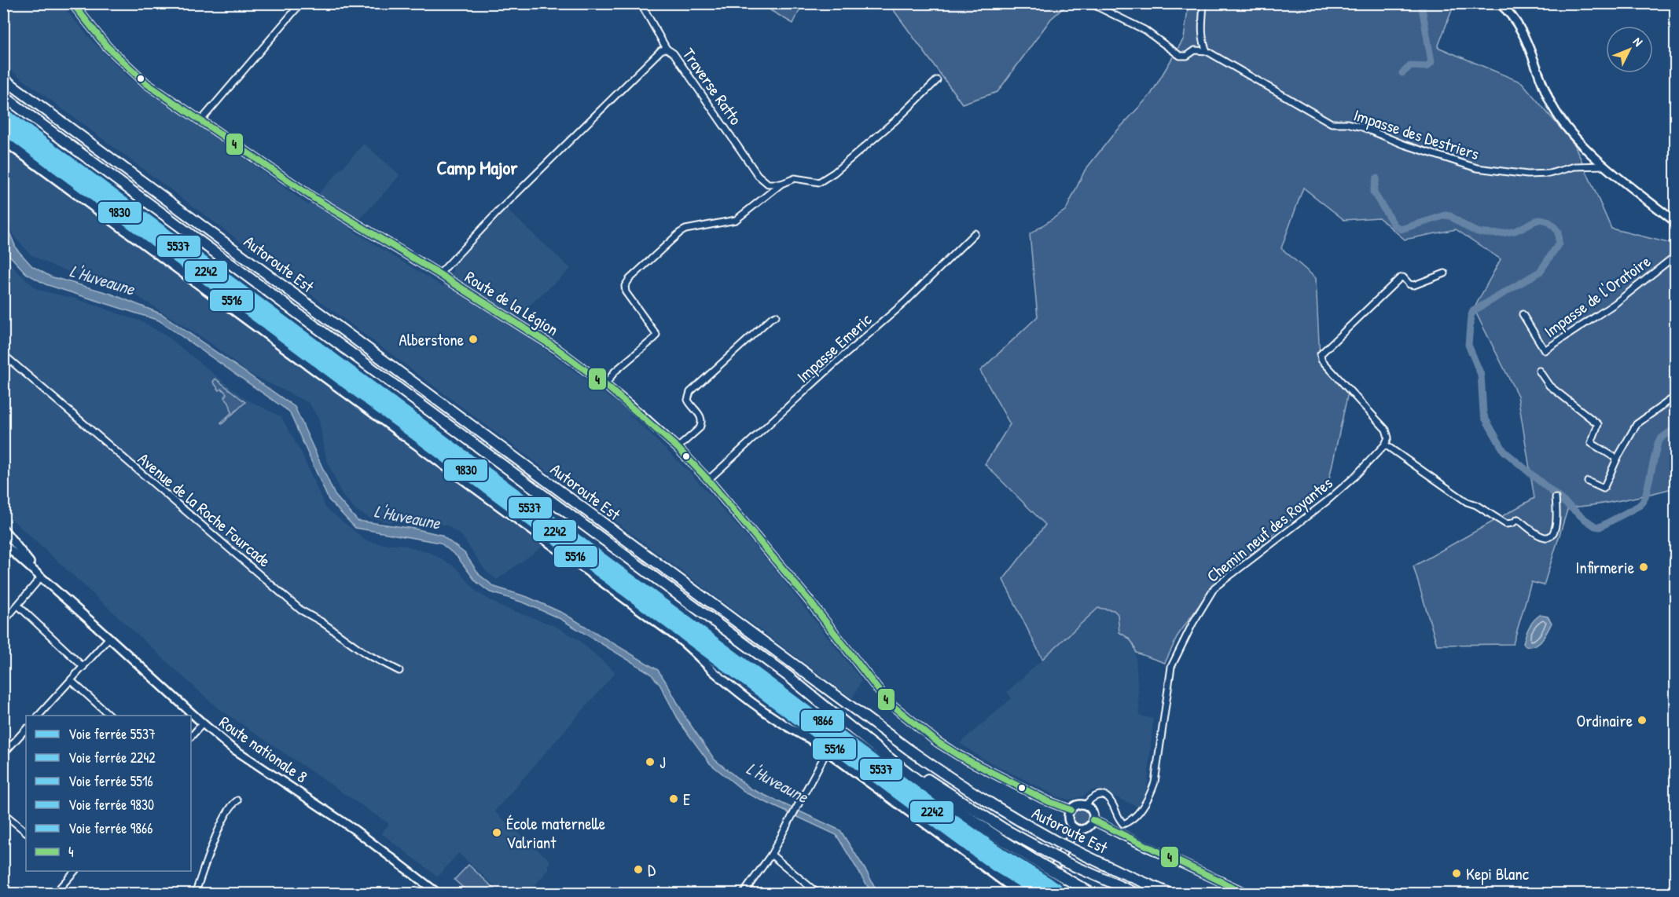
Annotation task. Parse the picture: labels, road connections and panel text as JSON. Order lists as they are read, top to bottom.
{
  "streets": {
    "highway": ["Autoroute Est"],
    "main road": ["Route de la Légion", "Route nationale 8"],
    "street": [
      "Traverse Ratto",
      "Impasse des Destriers",
      "Impasse de l'Oratoire",
      "Impasse Emeric",
      "Avenue de la Roche Fourcade",
      "Chemin neuf des Royantes"
    ]
  },
  "crossings": [
    ["Traverse Ratto", "Route de la Légion"],
    ["Route de la Légion", "Impasse Emeric"],
    ["Route de la Légion", "Chemin neuf des Royantes"]
  ],
  "districts": ["Camp Major"],
  "water": ["L'Huveaune"],
  "places": [
    "Alberstone",
    "Infirmerie",
    "Ordinaire",
    "J",
    "E",
    "École maternelle Valriant",
    "D",
    "Kepi Blanc"
  ],
  "lines": [
    "transit line 4",
    "rail line 9866",
    "rail line 5537",
    "rail line 2242",
    "rail line 9830",
    "rail line 5516"
  ],
  "legend": [
    "Voie ferrée 5537",
    "Voie ferrée 2242",
    "Voie ferrée 5516",
    "Voie ferrée 9830",
    "Voie ferrée 9866",
    "4"
  ],
  "north": "top right"
}
